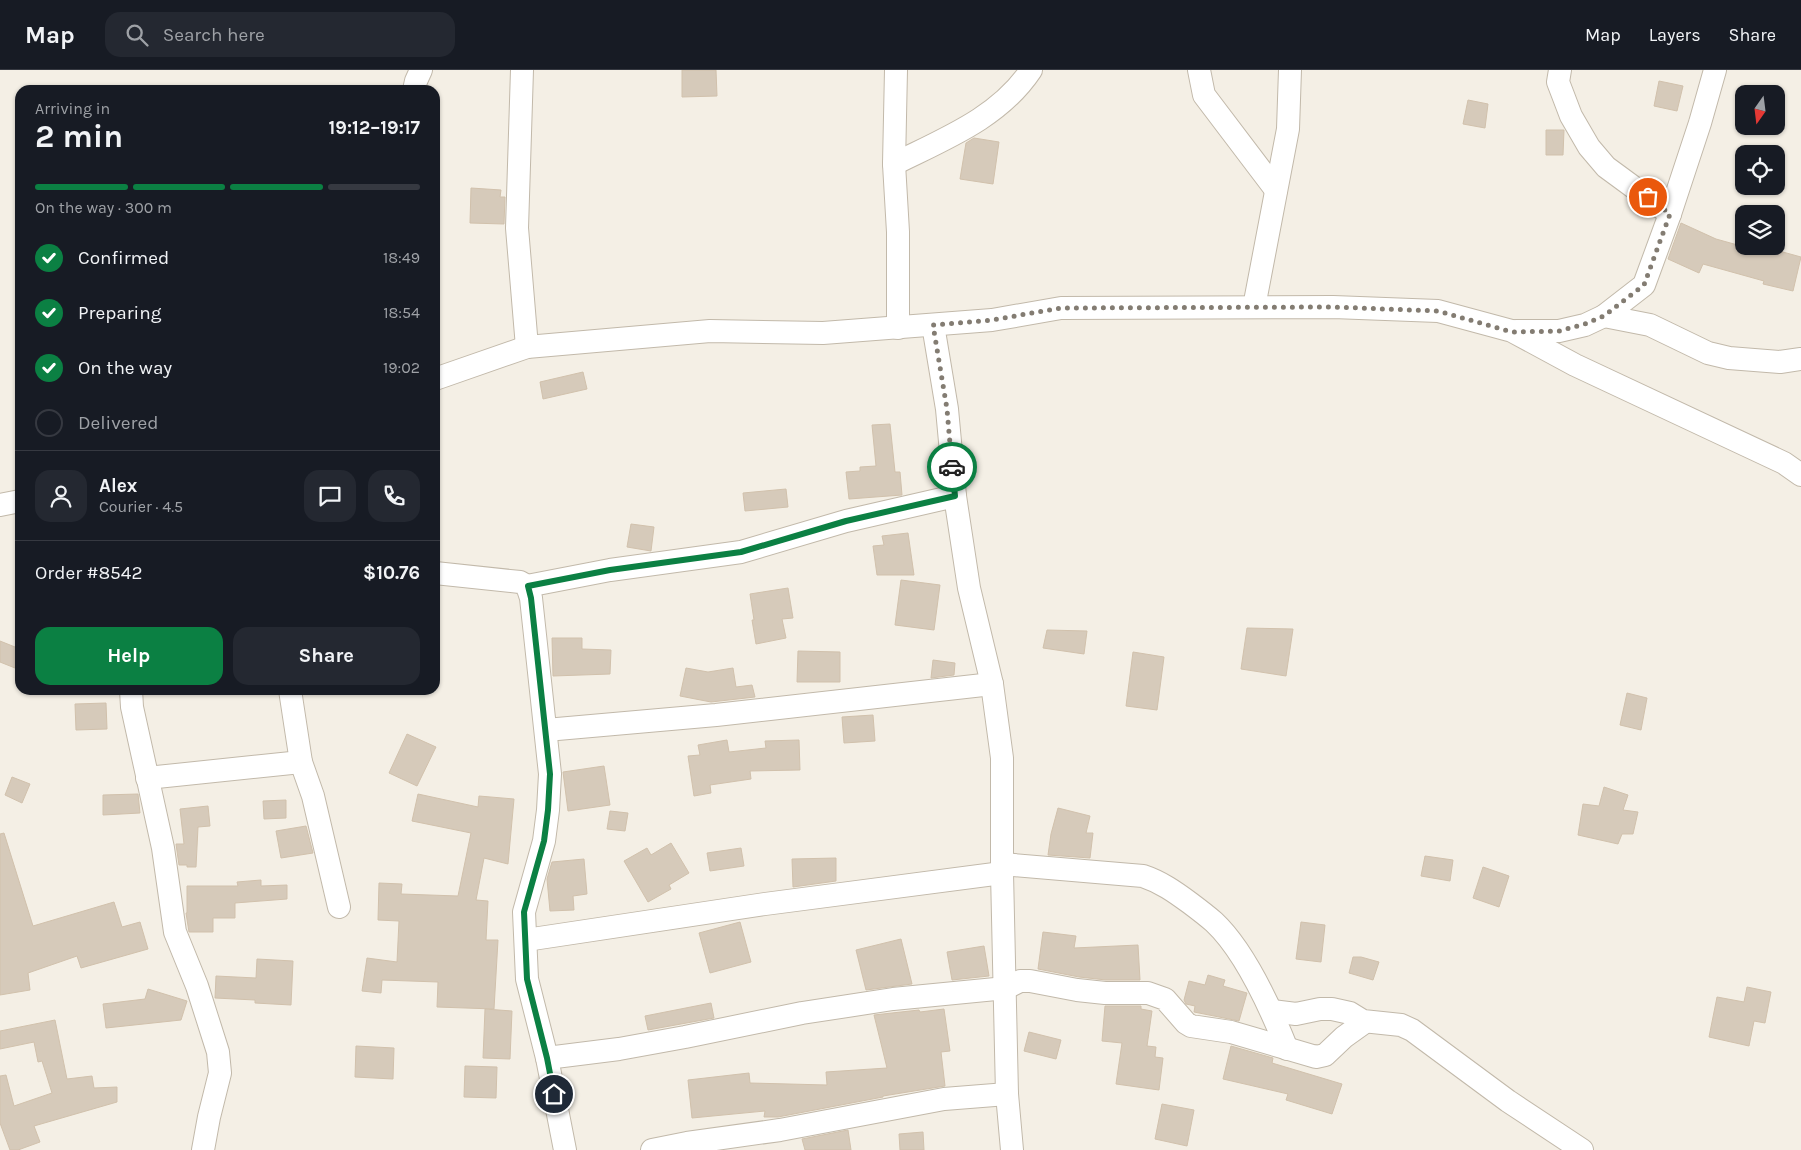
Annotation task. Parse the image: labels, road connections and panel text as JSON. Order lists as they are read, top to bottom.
{
  "north": "bottom",
  "page": {
    "header": "Map",
    "search": "Search here",
    "nav": ["Map", "Layers", "Share"],
    "heading": ["2 min", "Arriving in", "19:12–19:17"],
    "panel": [
      "Alex",
      "Courier · 4.5",
      "Order #8542",
      "$10.76"
    ],
    "bar": "On the way · 300 m",
    "list": [
      ["Confirmed", "18:49"],
      ["Preparing", "18:54"],
      ["On the way", "19:02"],
      "Delivered"
    ],
    "buttons": ["Help", "Share"]
  }
}
